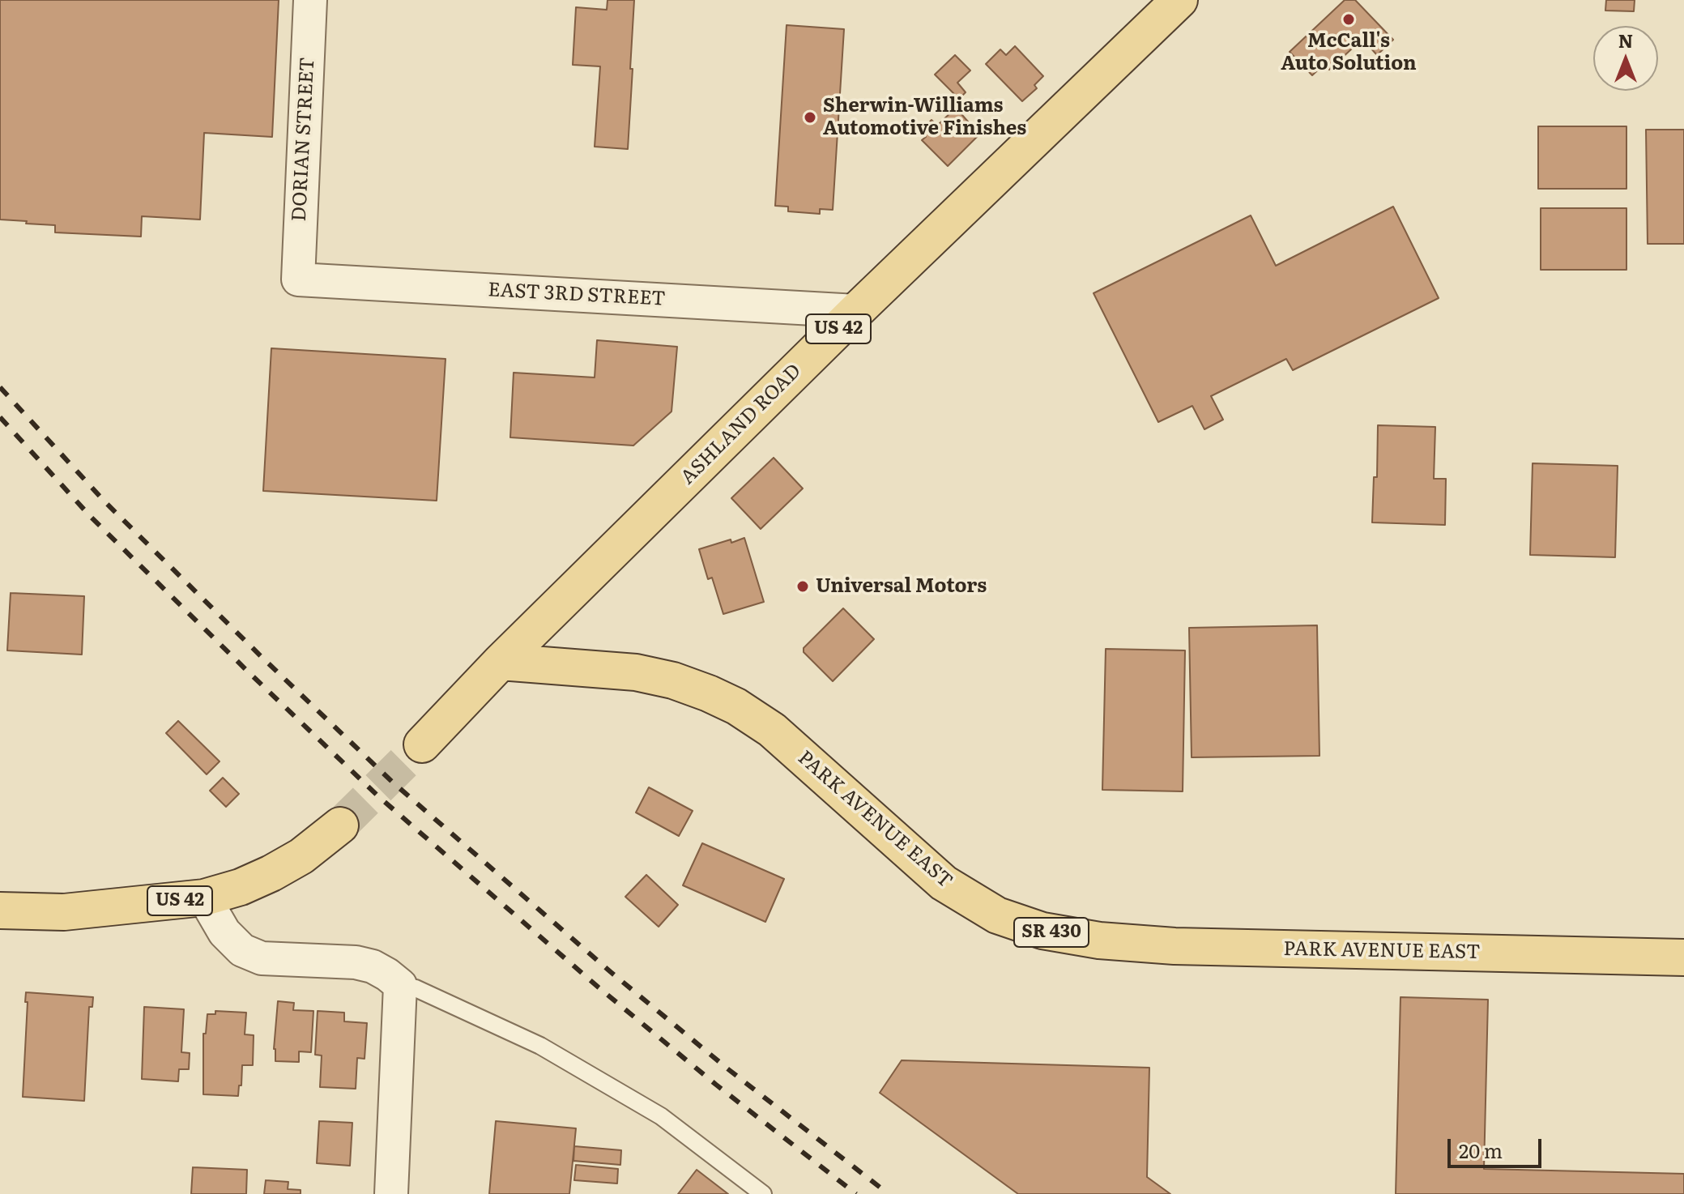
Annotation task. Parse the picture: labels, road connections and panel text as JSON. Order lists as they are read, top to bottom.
{
  "streets": {
    "main road": [
      "US 42",
      "ASHLAND ROAD",
      "PARK AVENUE EAST",
      "SR 430"
    ],
    "street": ["DORIAN STREET", "EAST 3RD STREET"]
  },
  "crossings": [
    ["DORIAN STREET", "EAST 3RD STREET"],
    ["EAST 3RD STREET", "ASHLAND ROAD"],
    ["US 42", "ASHLAND ROAD"],
    ["US 42", "PARK AVENUE EAST"],
    ["ASHLAND ROAD", "PARK AVENUE EAST"]
  ],
  "places": ["McCall's Auto Solution", "Sherwin-Williams Automotive Finishes", "Universal Motors"],
  "scale_bar": "20 m",
  "north": "top"
}
